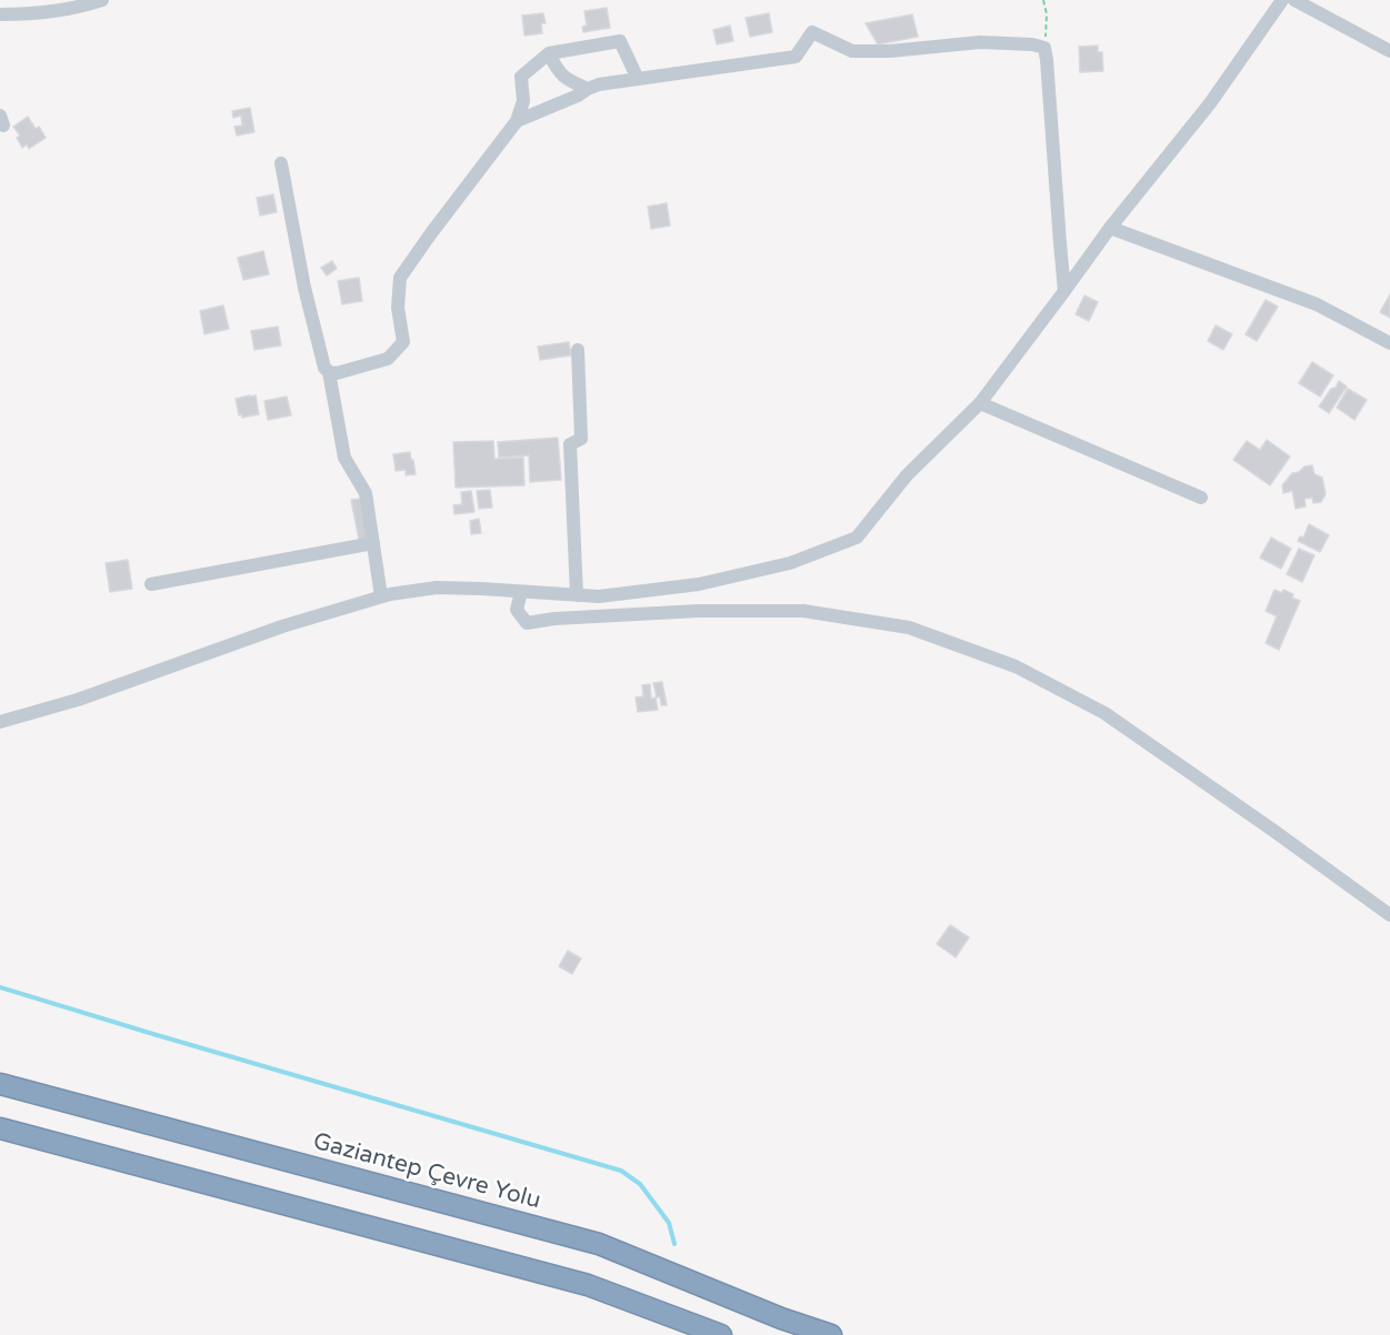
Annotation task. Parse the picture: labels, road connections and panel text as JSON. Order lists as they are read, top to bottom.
{
  "streets": {
    "highway": ["Gaziantep Çevre Yolu"]
  }
}
